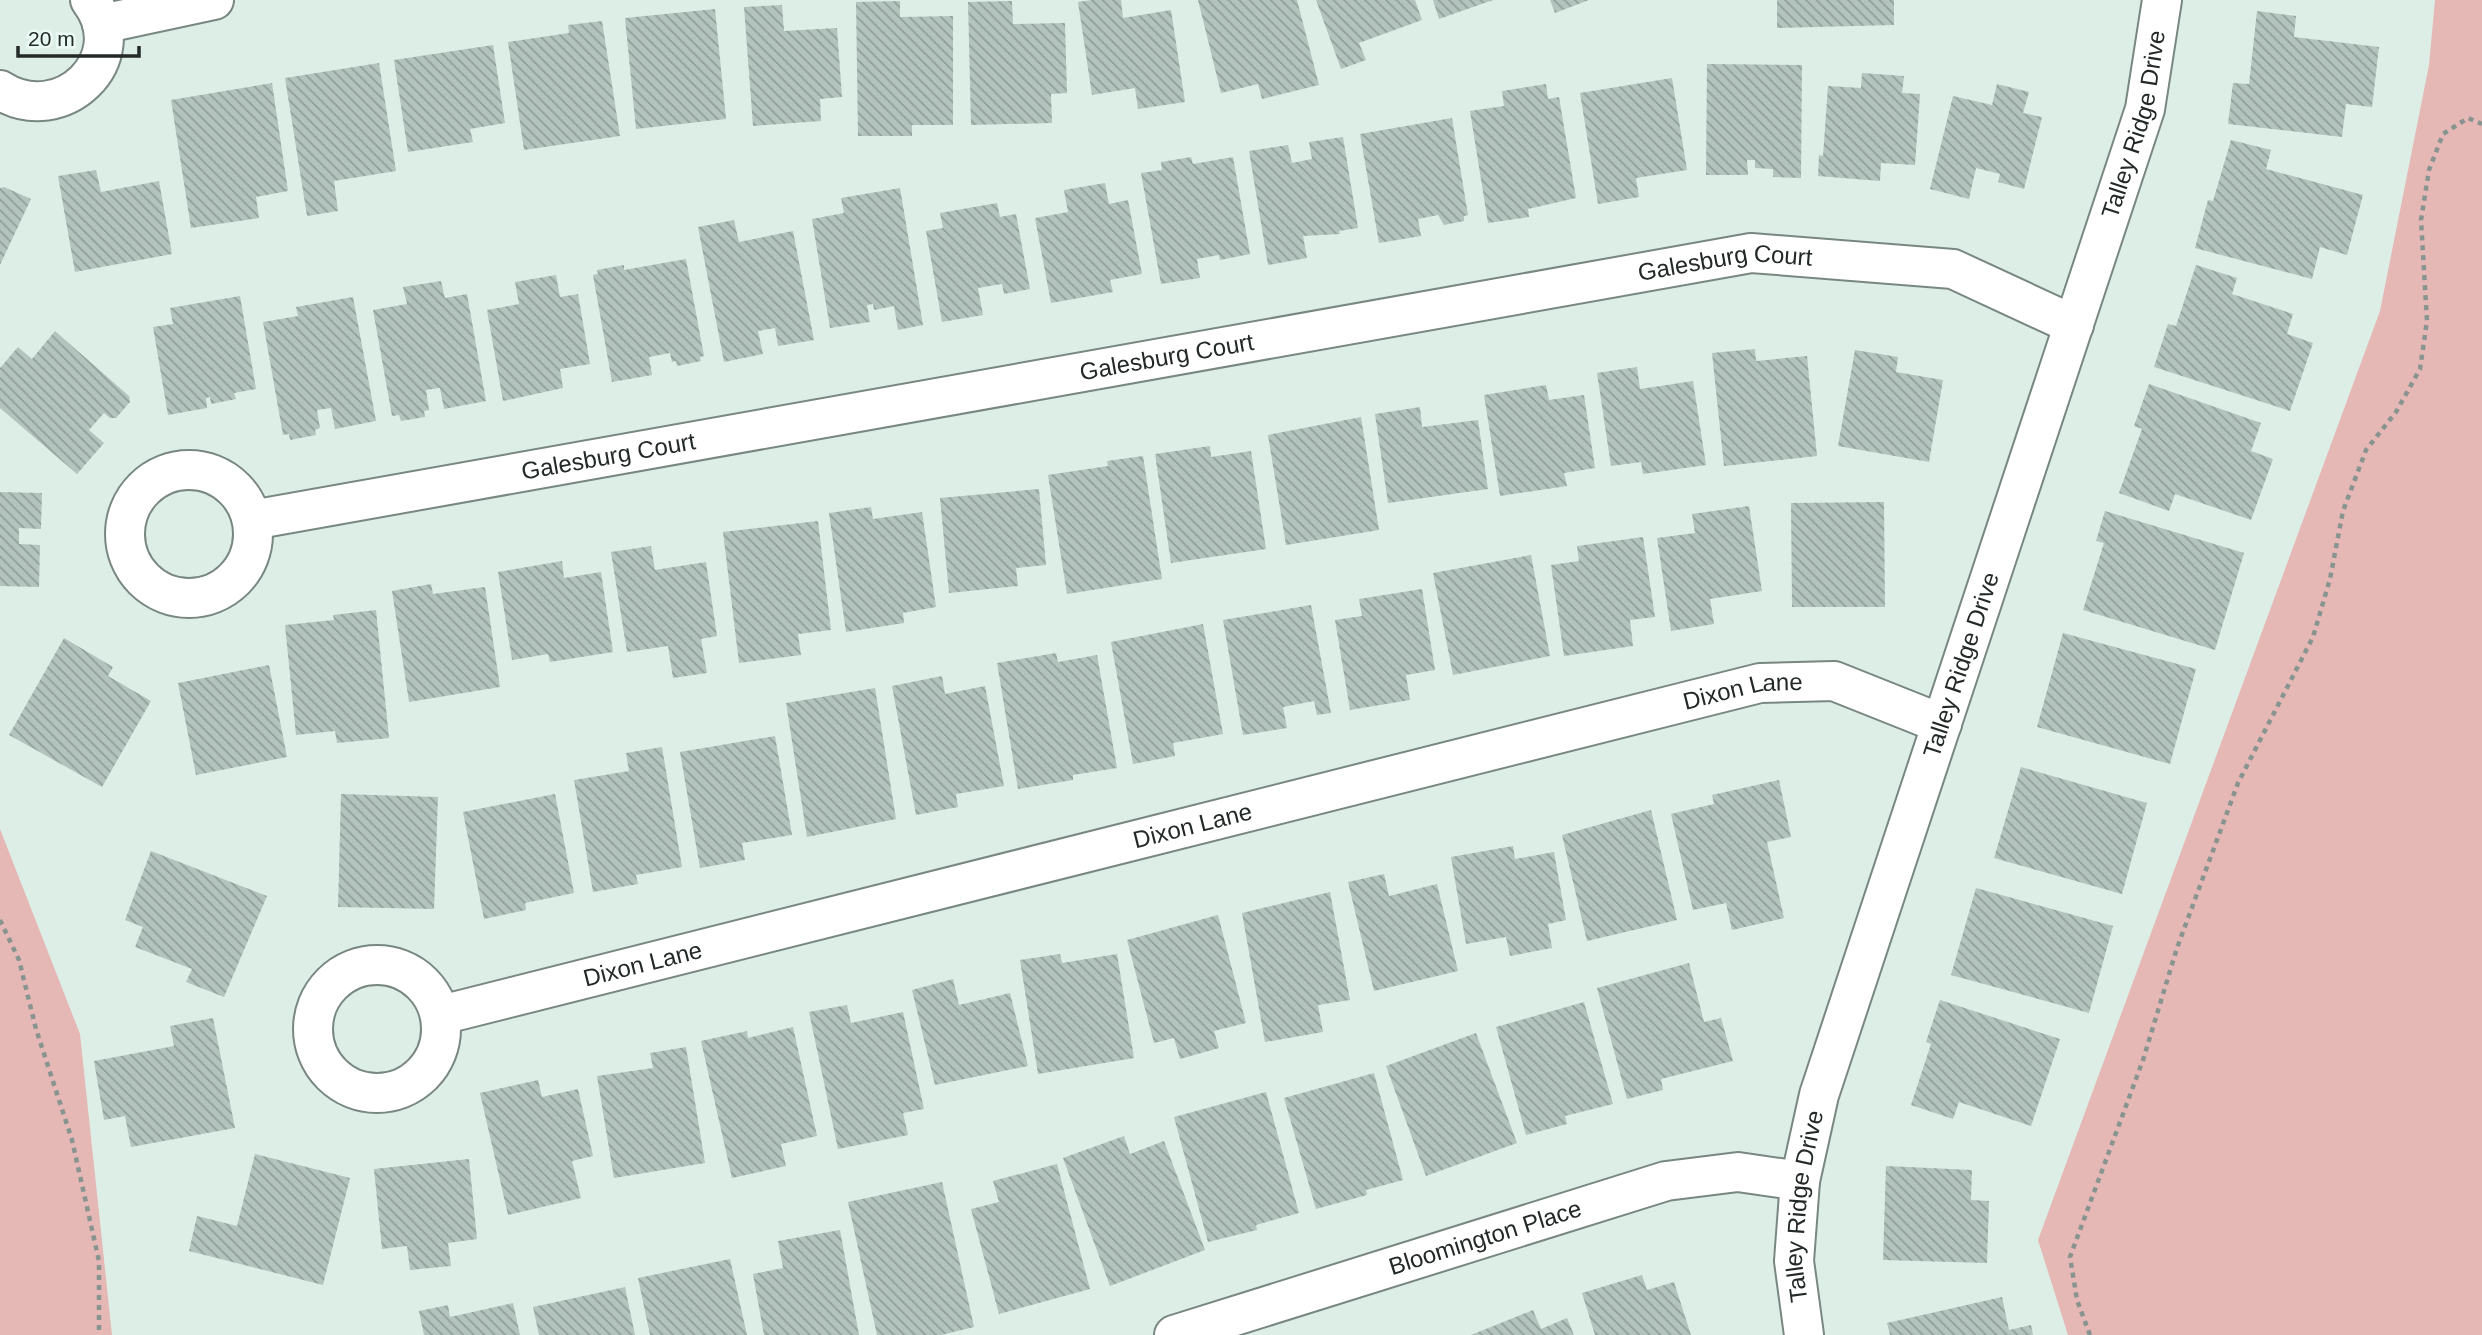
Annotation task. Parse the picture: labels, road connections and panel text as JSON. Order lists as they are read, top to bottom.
{
  "streets": {
    "street": [
      "Talley Ridge Drive",
      "Galesburg Court",
      "Dixon Lane",
      "Bloomington Place"
    ]
  },
  "crossings": [
    ["Talley Ridge Drive", "Galesburg Court"],
    ["Talley Ridge Drive", "Dixon Lane"],
    ["Talley Ridge Drive", "Bloomington Place"]
  ],
  "scale_bar": "20 m"
}
